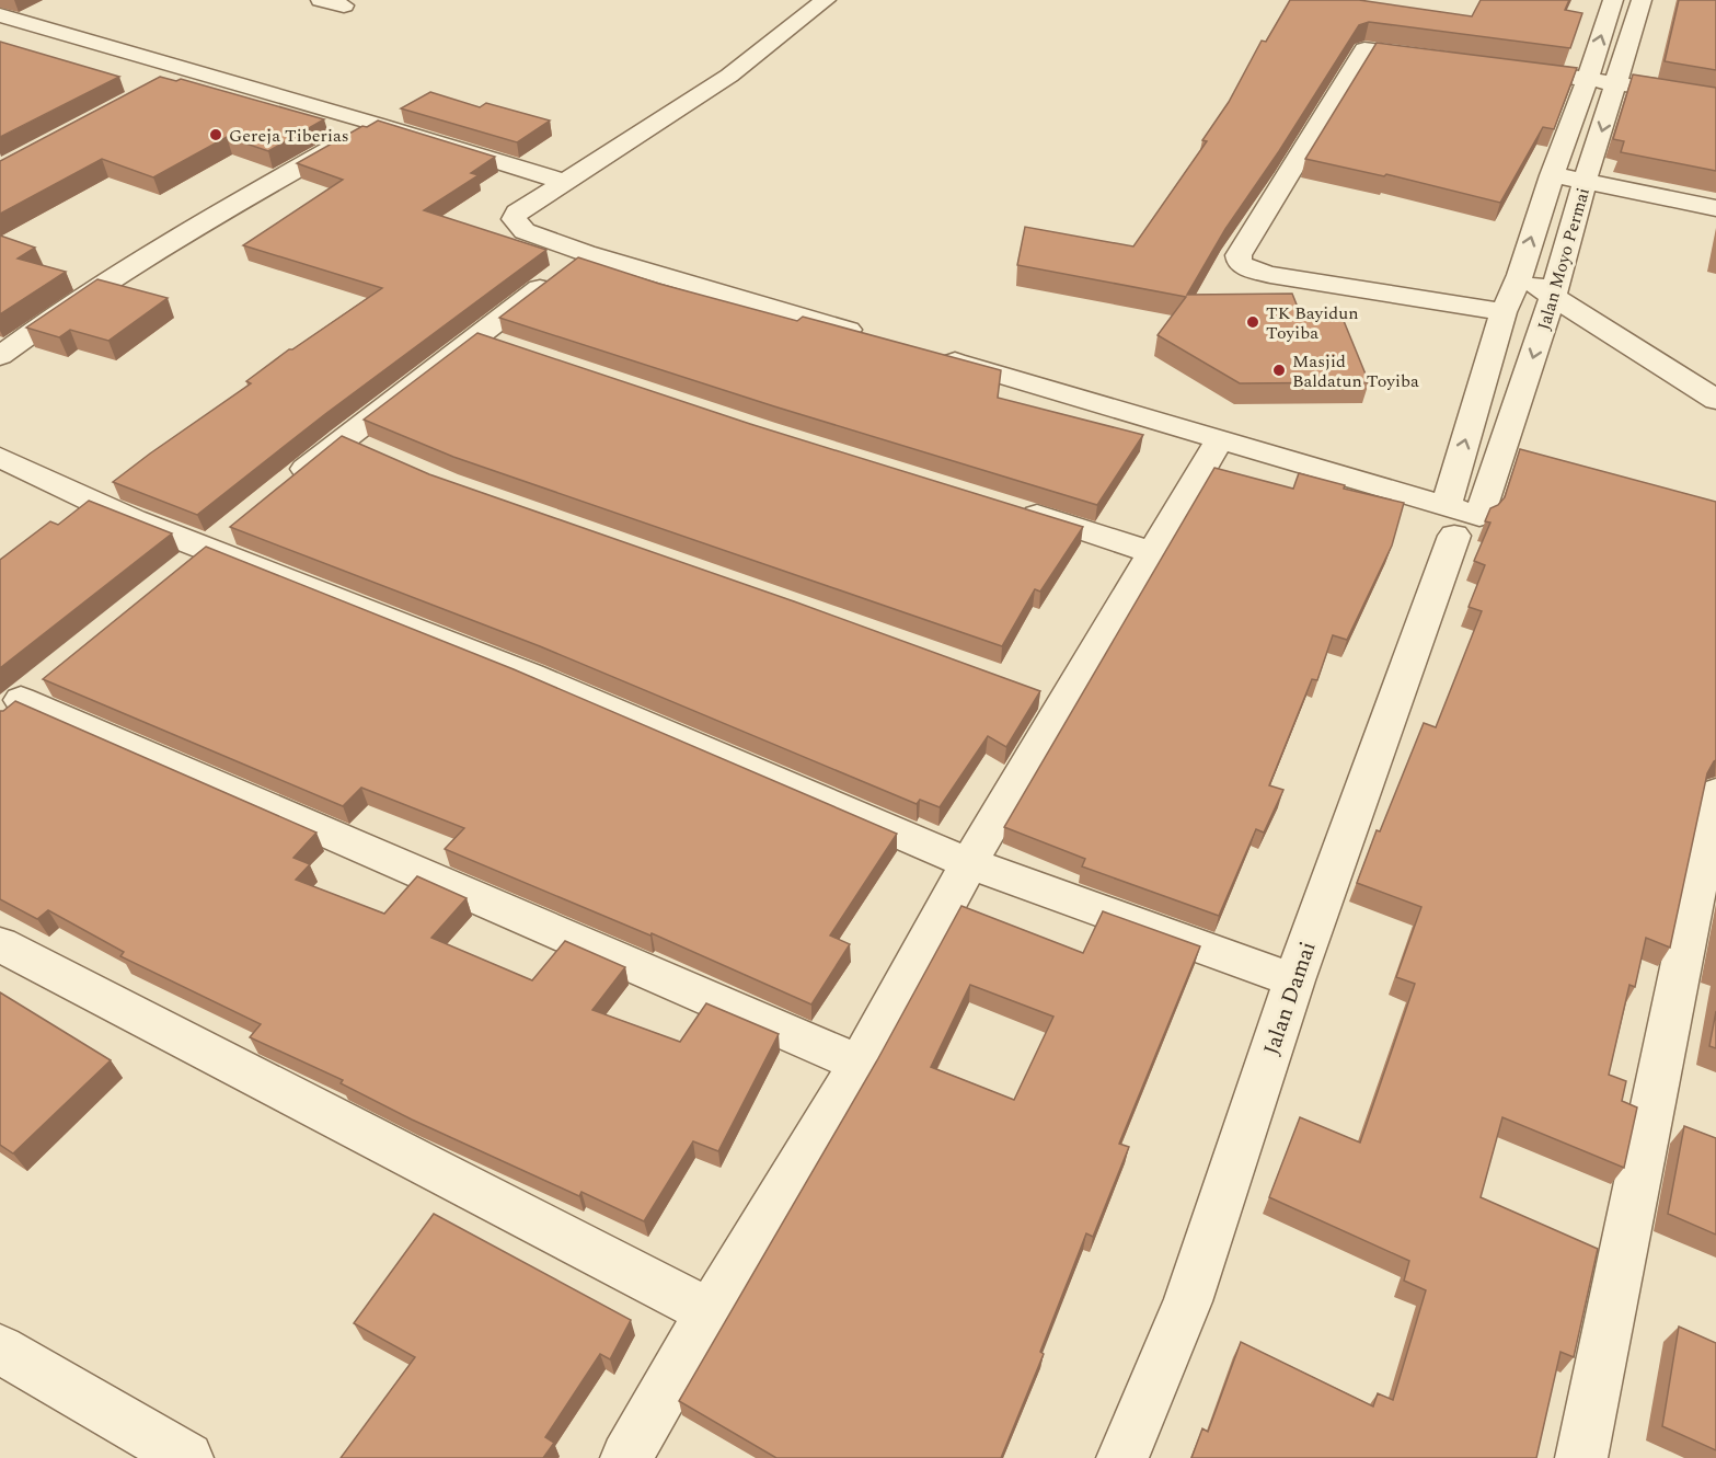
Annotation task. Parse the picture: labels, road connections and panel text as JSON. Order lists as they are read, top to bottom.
{
  "streets": {
    "street": ["Jalan Moyo Permai", "Jalan Damai"]
  },
  "crossings": [
    ["Jalan Moyo Permai", "Jalan Damai"]
  ],
  "places": ["Gereja Tiberias", "TK Bayidun Toyiba", "Masjid Baldatun Toyiba"]
}
